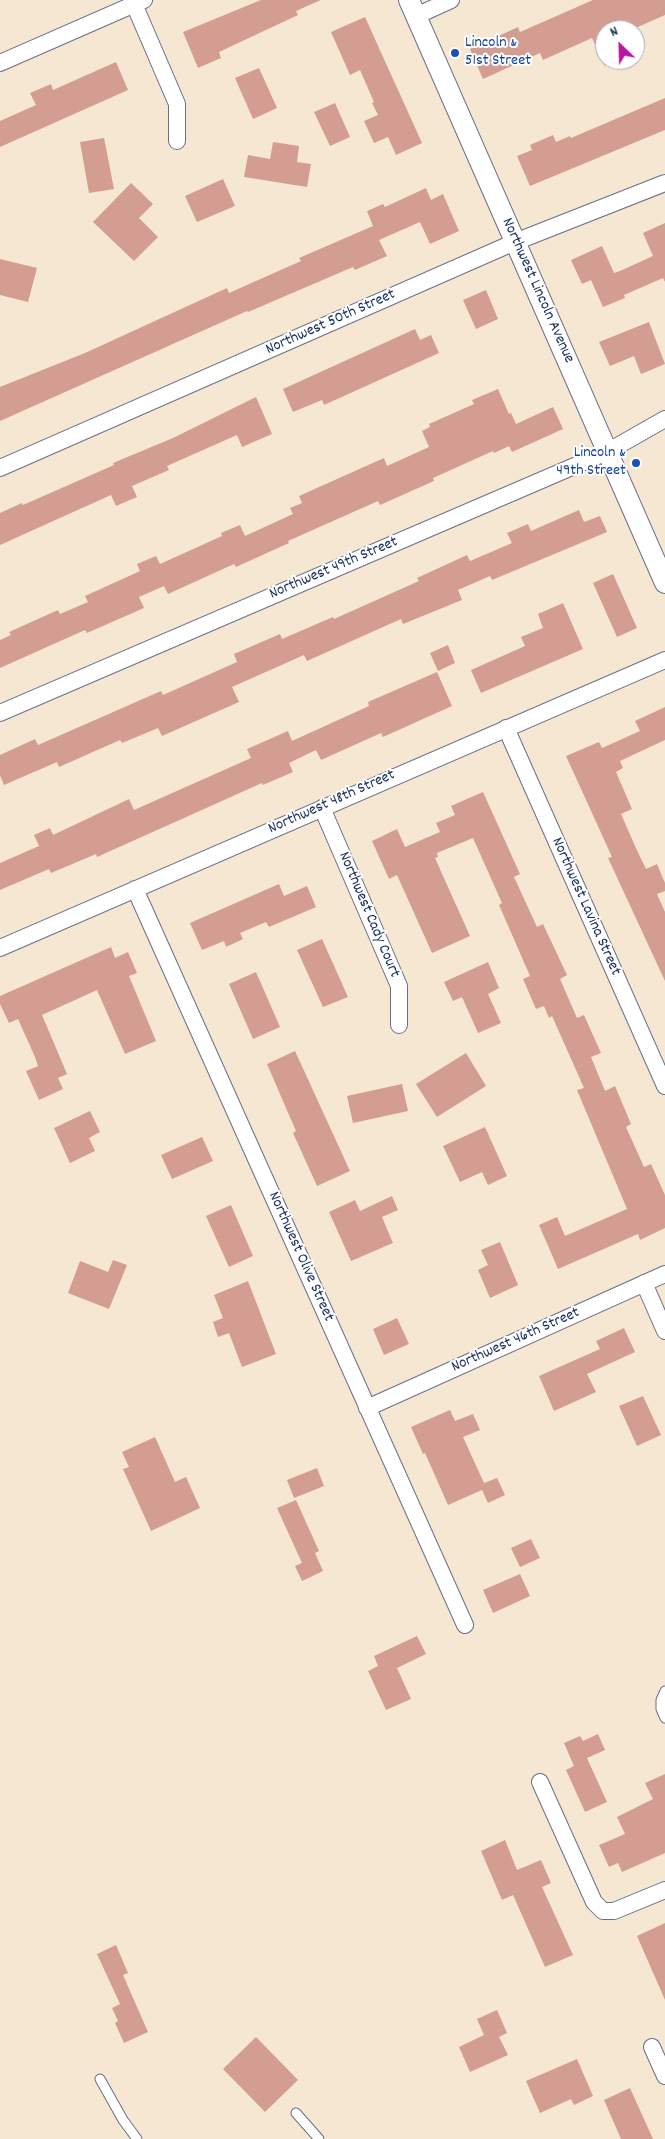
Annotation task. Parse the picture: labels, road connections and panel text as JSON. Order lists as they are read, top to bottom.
{
  "streets": {
    "street": [
      "Northwest Lincoln Avenue",
      "Northwest 50th Street",
      "Northwest 49th Street",
      "Northwest 48th Street",
      "Northwest Lavina Street",
      "Northwest Cady Court",
      "Northwest Olive Street",
      "Northwest 46th Street"
    ]
  },
  "crossings": [
    ["Northwest Lincoln Avenue", "Northwest 50th Street"],
    ["Northwest Lincoln Avenue", "Northwest 49th Street"],
    ["Northwest 48th Street", "Northwest Lavina Street"],
    ["Northwest 48th Street", "Northwest Cady Court"],
    ["Northwest 48th Street", "Northwest Olive Street"],
    ["Northwest Olive Street", "Northwest 46th Street"]
  ],
  "places": ["Lincoln & 51st Street", "Lincoln & 49th Street"],
  "north": "top left"
}
